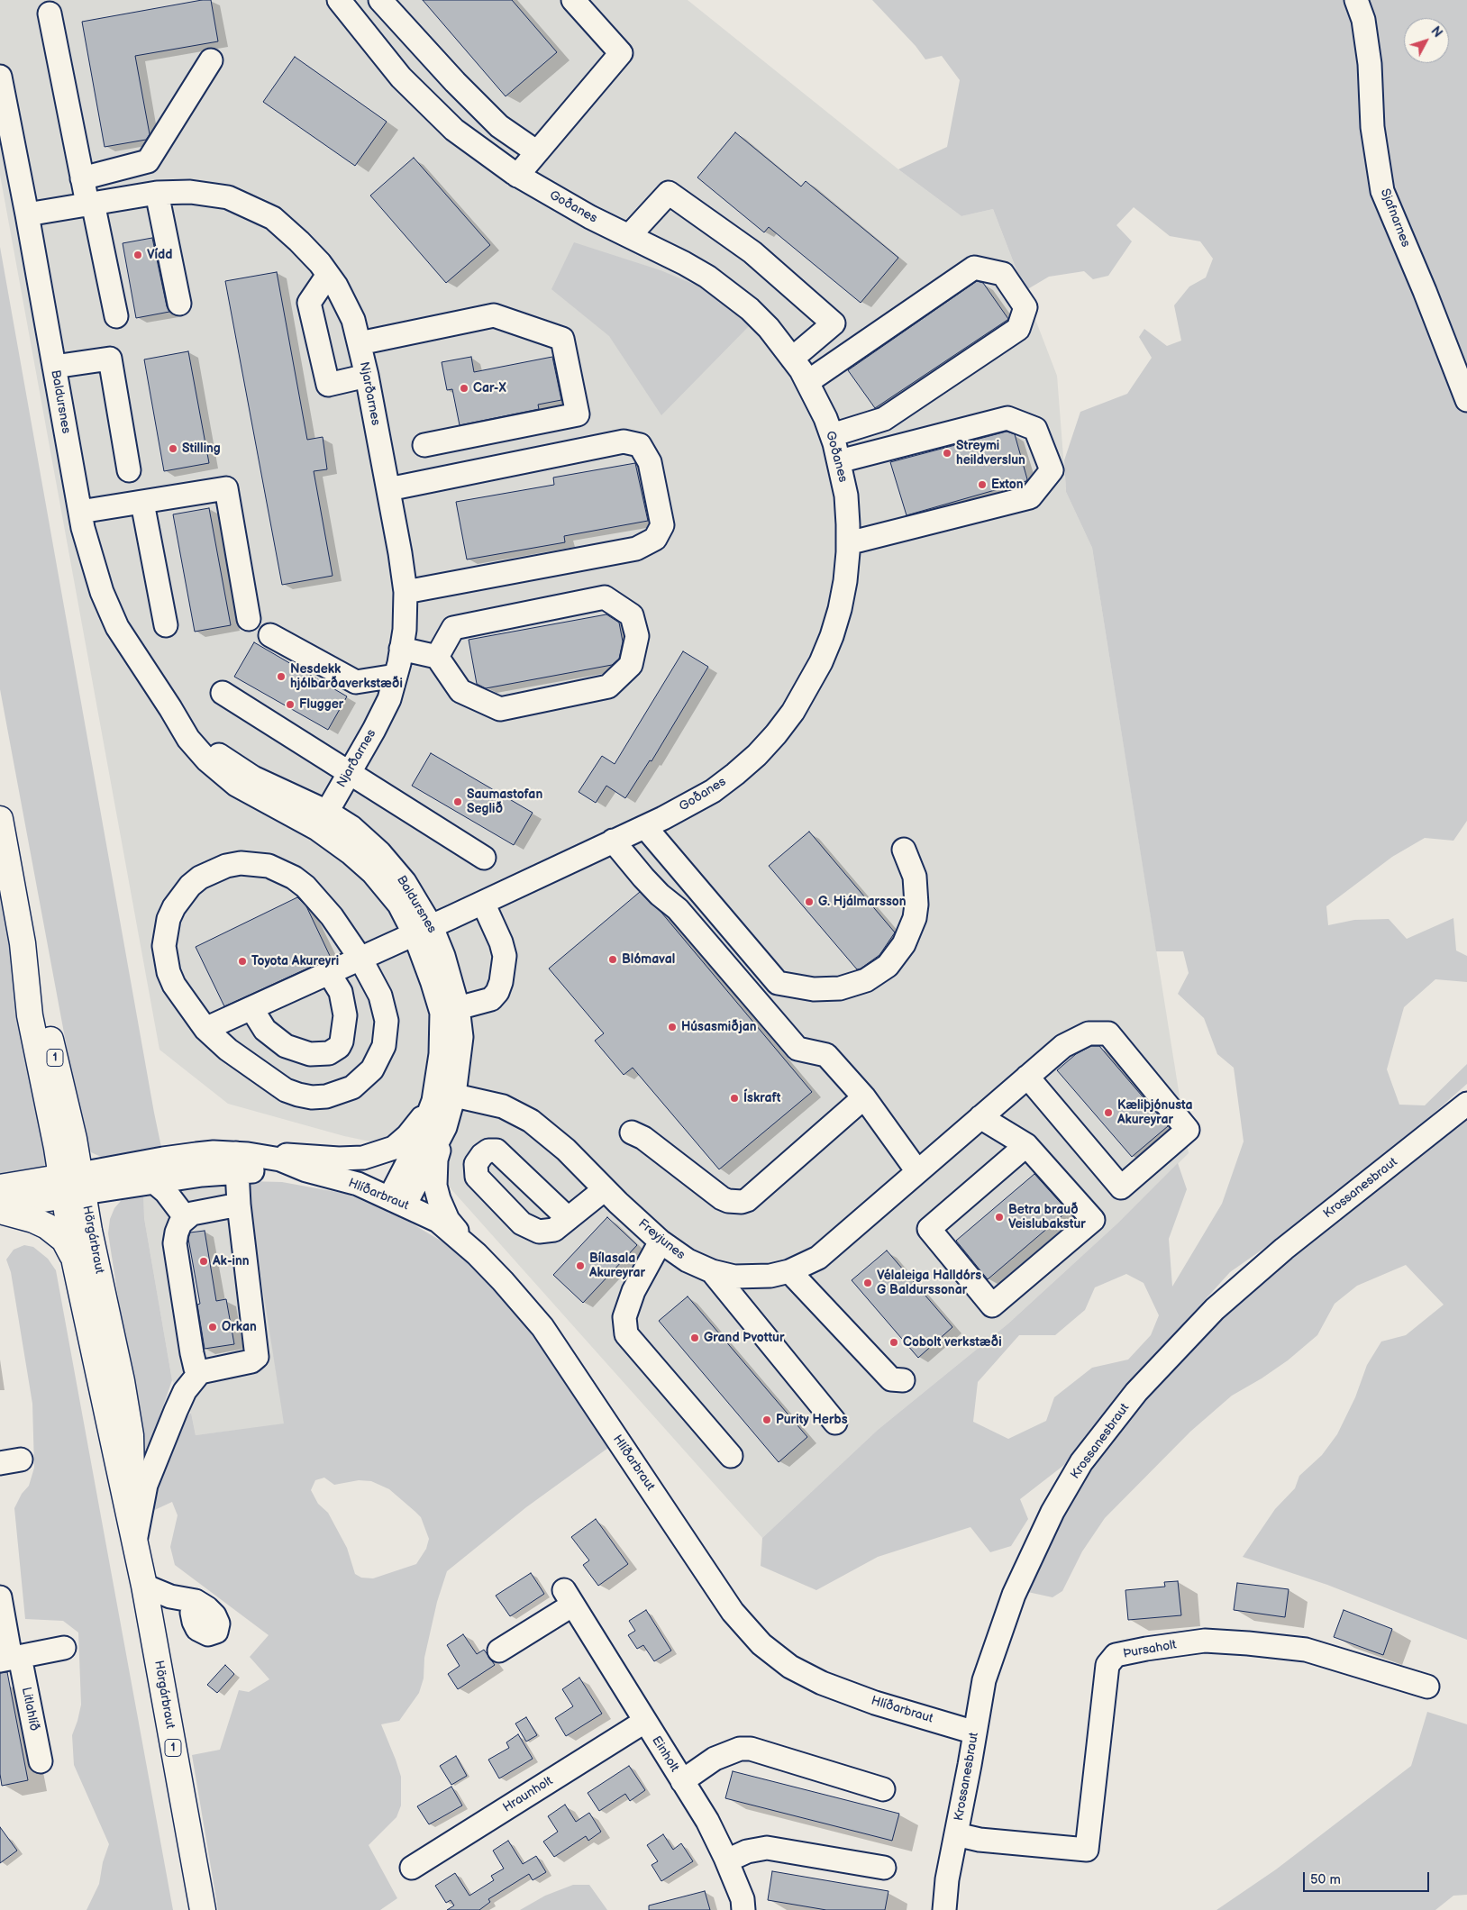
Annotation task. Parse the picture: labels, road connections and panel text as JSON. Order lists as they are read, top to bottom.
{
  "streets": {
    "main road": ["1", "Hlíðarbraut", "Hörgárbraut"],
    "street": [
      "Goðanes",
      "Sjafnarnes",
      "Njarðarnes",
      "Baldursnes",
      "Krossanesbraut",
      "Freyjunes",
      "Þursaholt",
      "Litlahlíð",
      "Einholt",
      "Hraunholt"
    ]
  },
  "crossings": [
    ["Goðanes", "Baldursnes"],
    ["Njarðarnes", "Baldursnes"],
    ["Baldursnes", "Hlíðarbraut"],
    ["Baldursnes", "Freyjunes"],
    ["Krossanesbraut", "Hlíðarbraut"],
    ["Krossanesbraut", "Þursaholt"],
    ["Hlíðarbraut", "Hörgárbraut"],
    ["Einholt", "Hraunholt"]
  ],
  "places": [
    "Vídd",
    "Car-X",
    "Stilling",
    "Streymi heildverslun",
    "Exton",
    "Nesdekk hjólbarðaverkstæði",
    "Flugger",
    "Saumastofan Seglið",
    "G. Hjálmarsson",
    "Blómaval",
    "Toyota Akureyri",
    "Húsasmiðjan",
    "Ískraft",
    "Kæliþjónusta Akureyrar",
    "Betra brauð Veislubakstur",
    "Ak-inn",
    "Bílasala Akureyrar",
    "Vélaleiga Halldórs G Baldurssonar",
    "Orkan",
    "Grand Þvottur",
    "Cobolt verkstæði",
    "Purity Herbs"
  ],
  "scale_bar": "50 m",
  "north": "top right"
}
